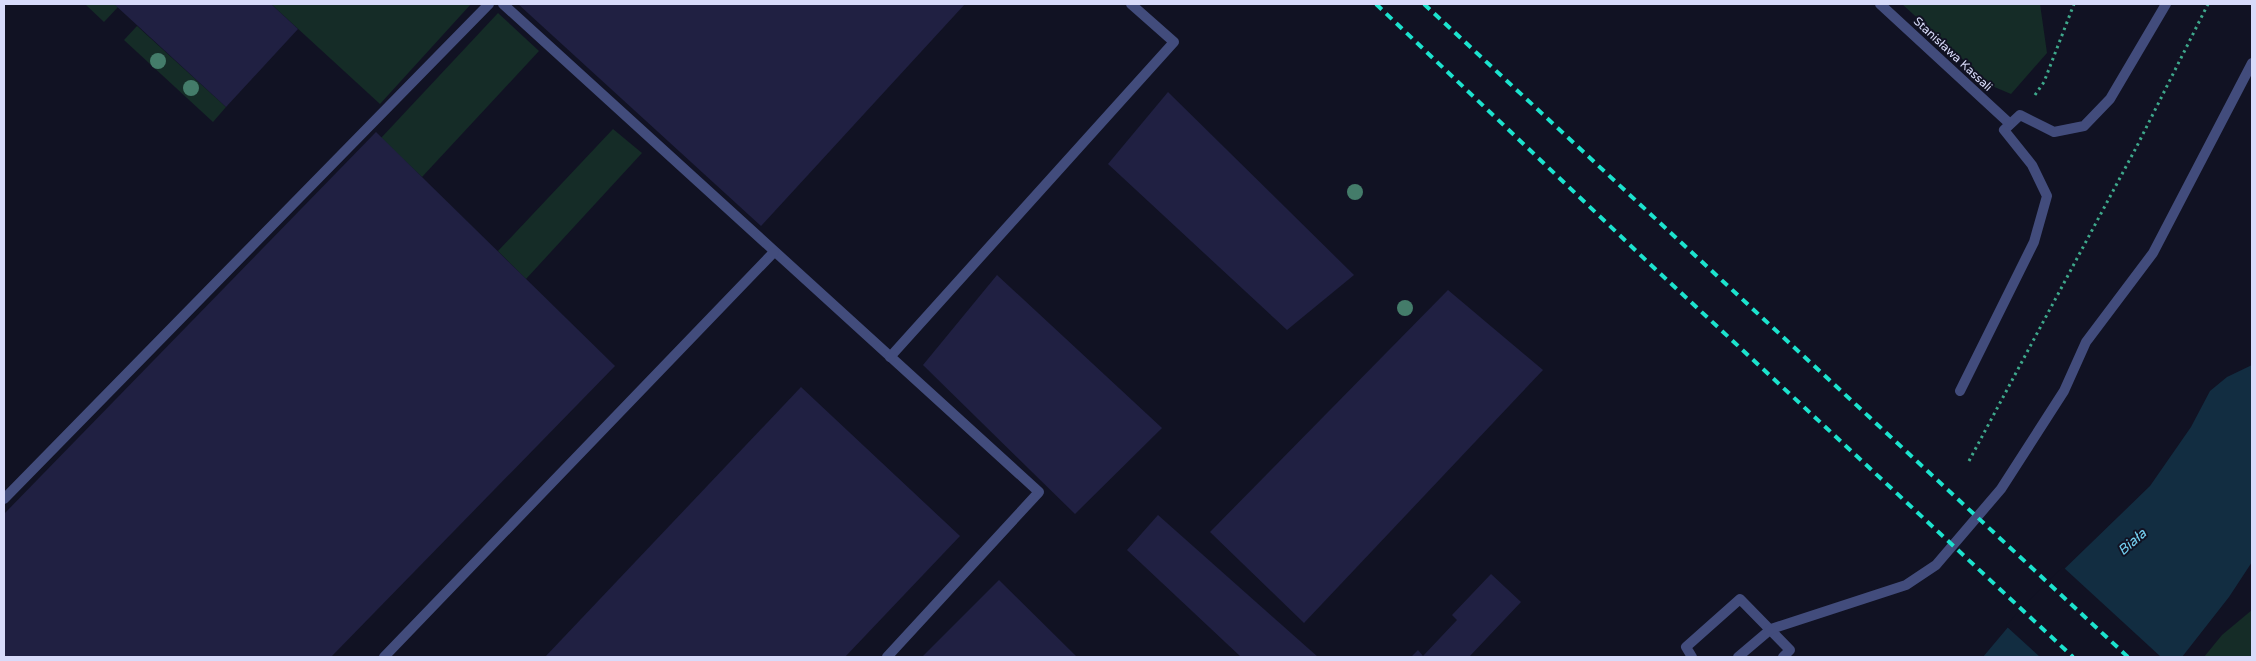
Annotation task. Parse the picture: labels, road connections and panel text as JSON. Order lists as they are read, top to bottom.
{
  "streets": {
    "street": ["Stanisława Kassali"]
  },
  "water": ["Biała"]
}
